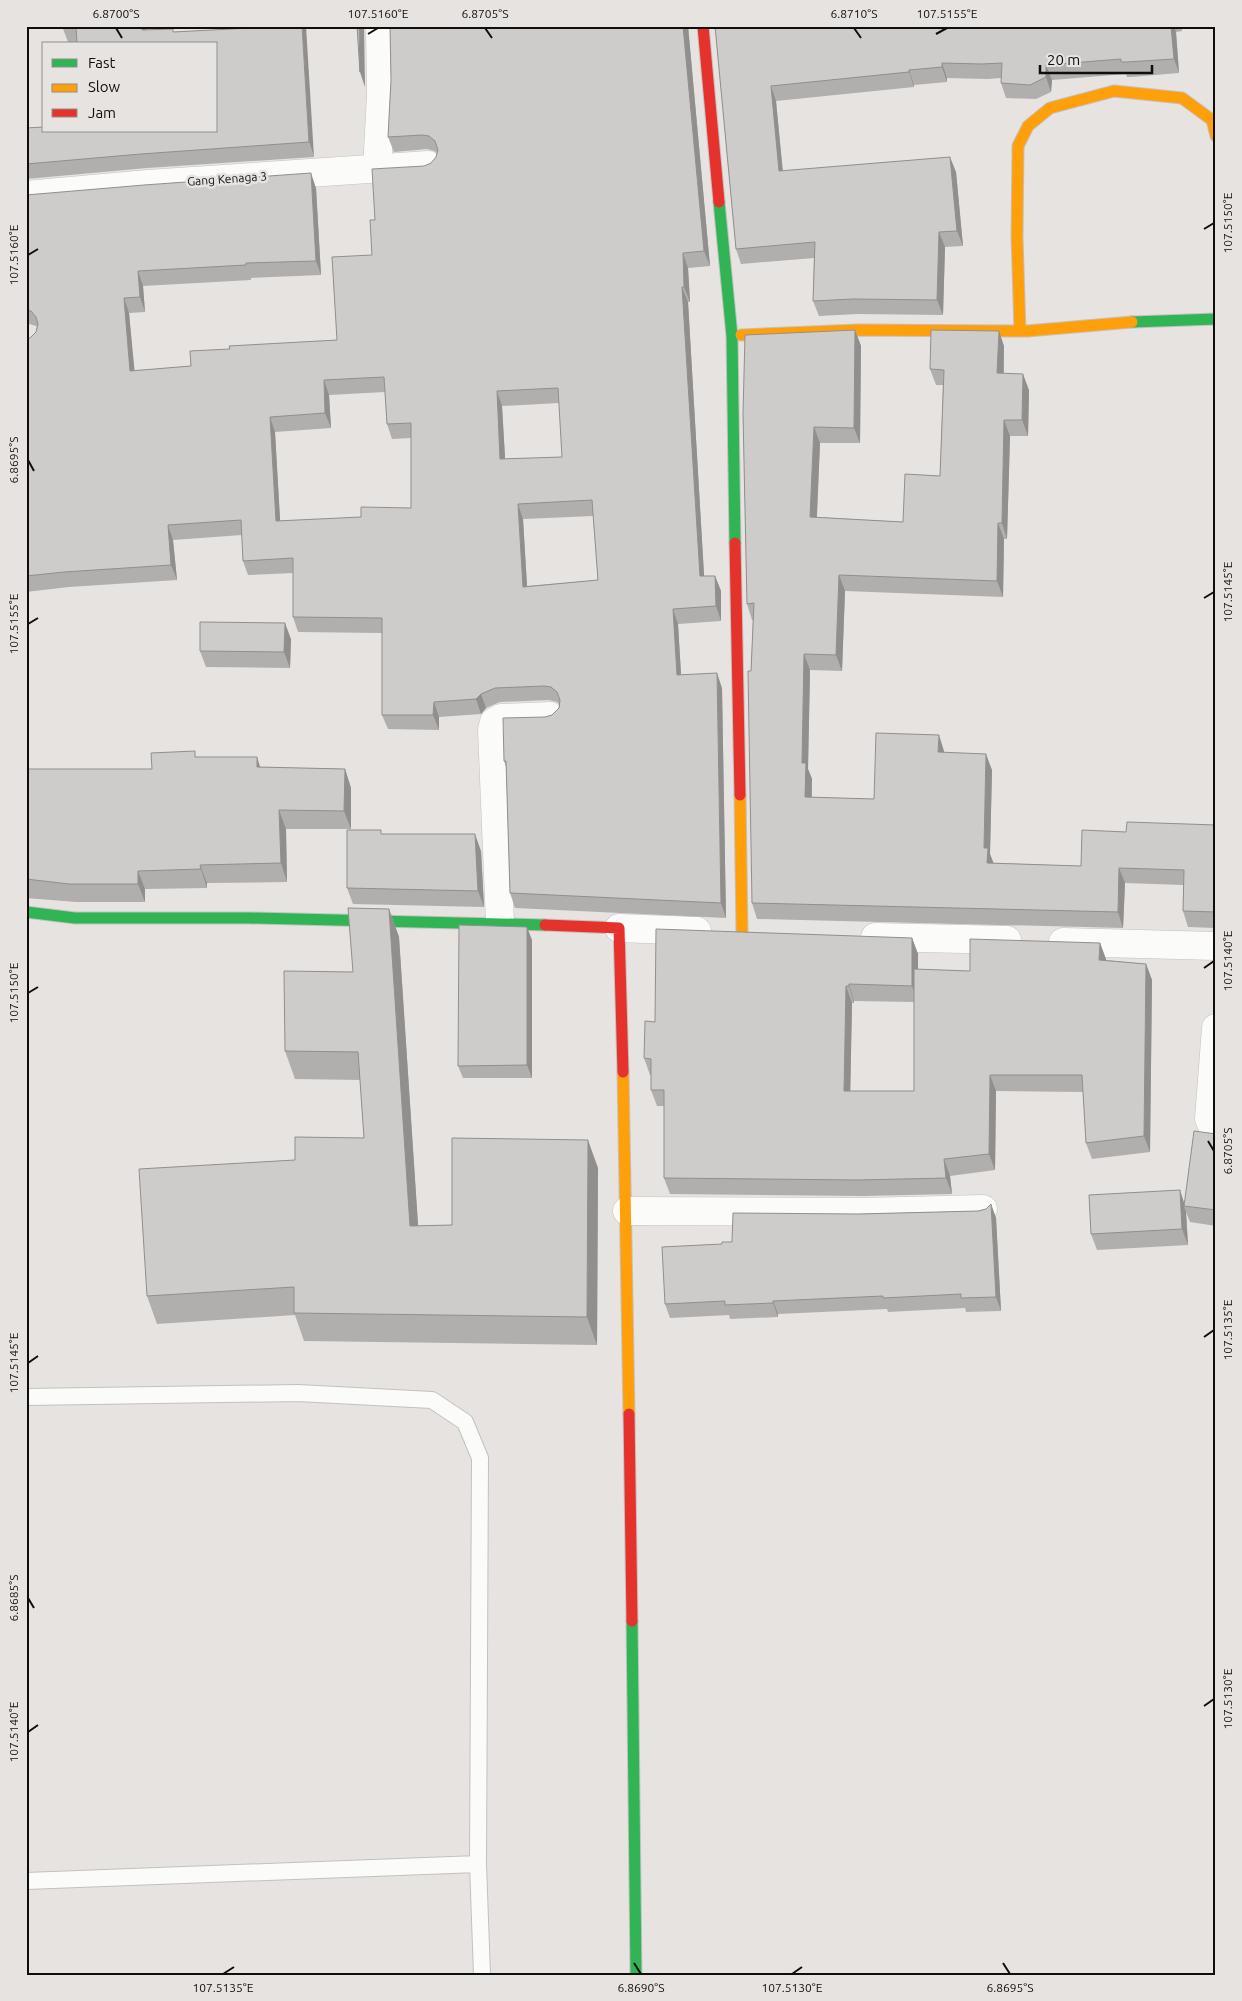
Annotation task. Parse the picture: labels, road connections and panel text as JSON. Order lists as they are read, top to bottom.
{
  "streets": {
    "street": ["Gang Kenaga 3"]
  },
  "legend": ["Fast", "Slow", "Jam"],
  "scale_bar": "20 m",
  "coordinates": [
    "6.8700°S",
    "107.5160°E",
    "6.8705°S",
    "6.8710°S",
    "107.5155°E",
    "107.5150°E",
    "6.8695°S",
    "107.5145°E",
    "107.5140°E",
    "107.5135°E",
    "6.8685°S",
    "107.5130°E",
    "6.8690°S"
  ]
}
